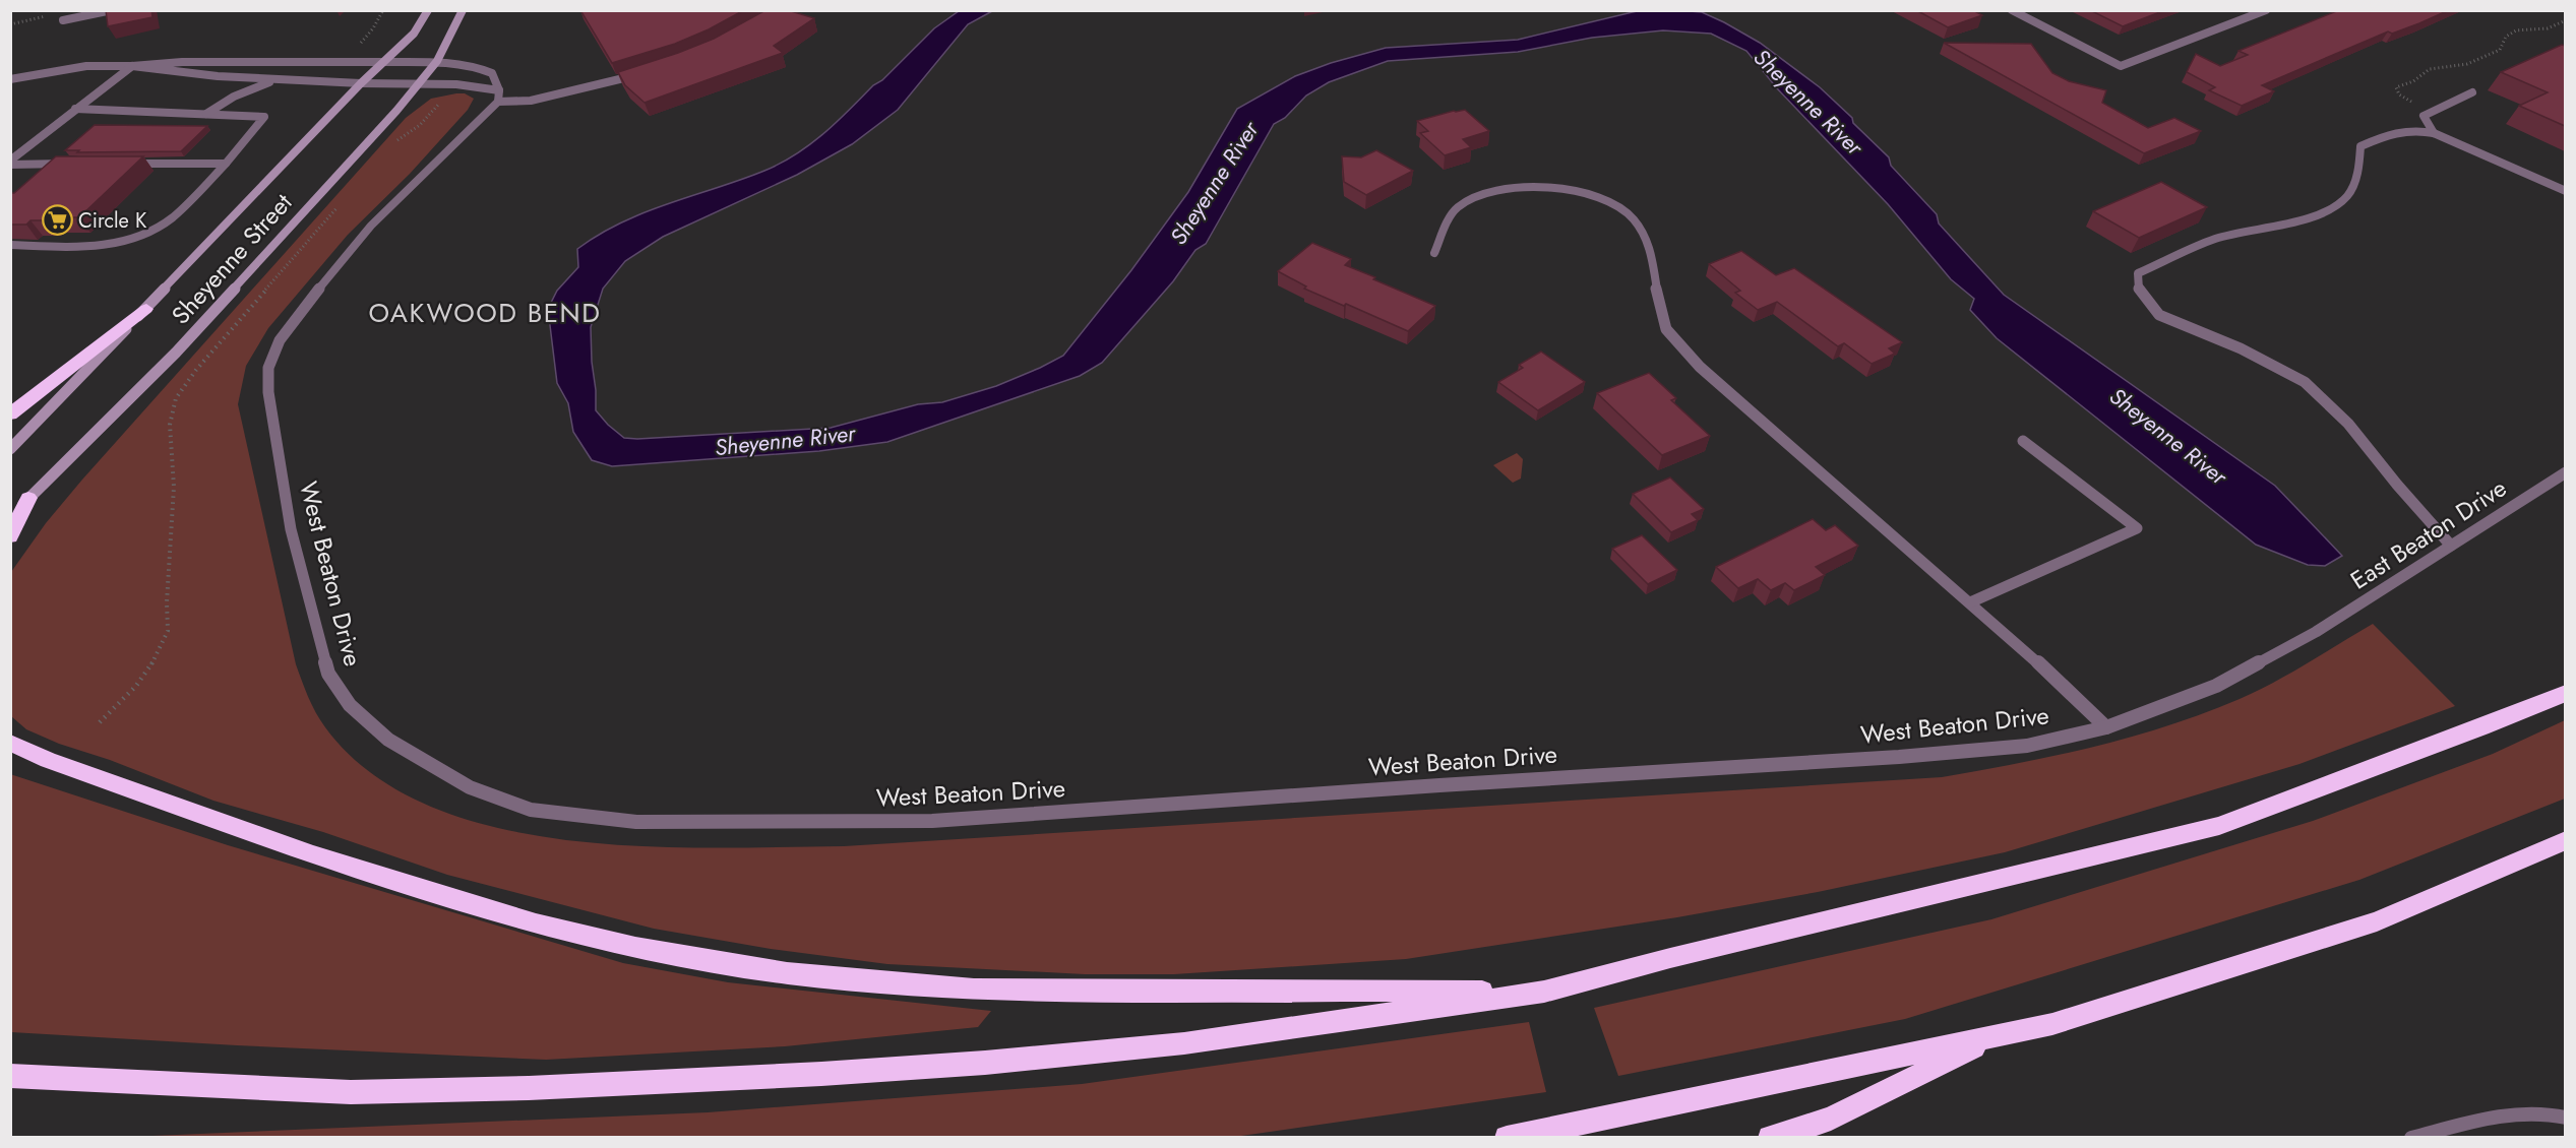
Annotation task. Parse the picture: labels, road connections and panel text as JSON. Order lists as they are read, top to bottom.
{
  "streets": {
    "main road": ["Sheyenne Street"],
    "street": ["East Beaton Drive", "West Beaton Drive"]
  },
  "crossings": [
    ["East Beaton Drive", "West Beaton Drive"]
  ],
  "districts": ["OAKWOOD BEND"],
  "water": ["Sheyenne River"],
  "places": {
    "supermarket": ["Circle K"]
  }
}
